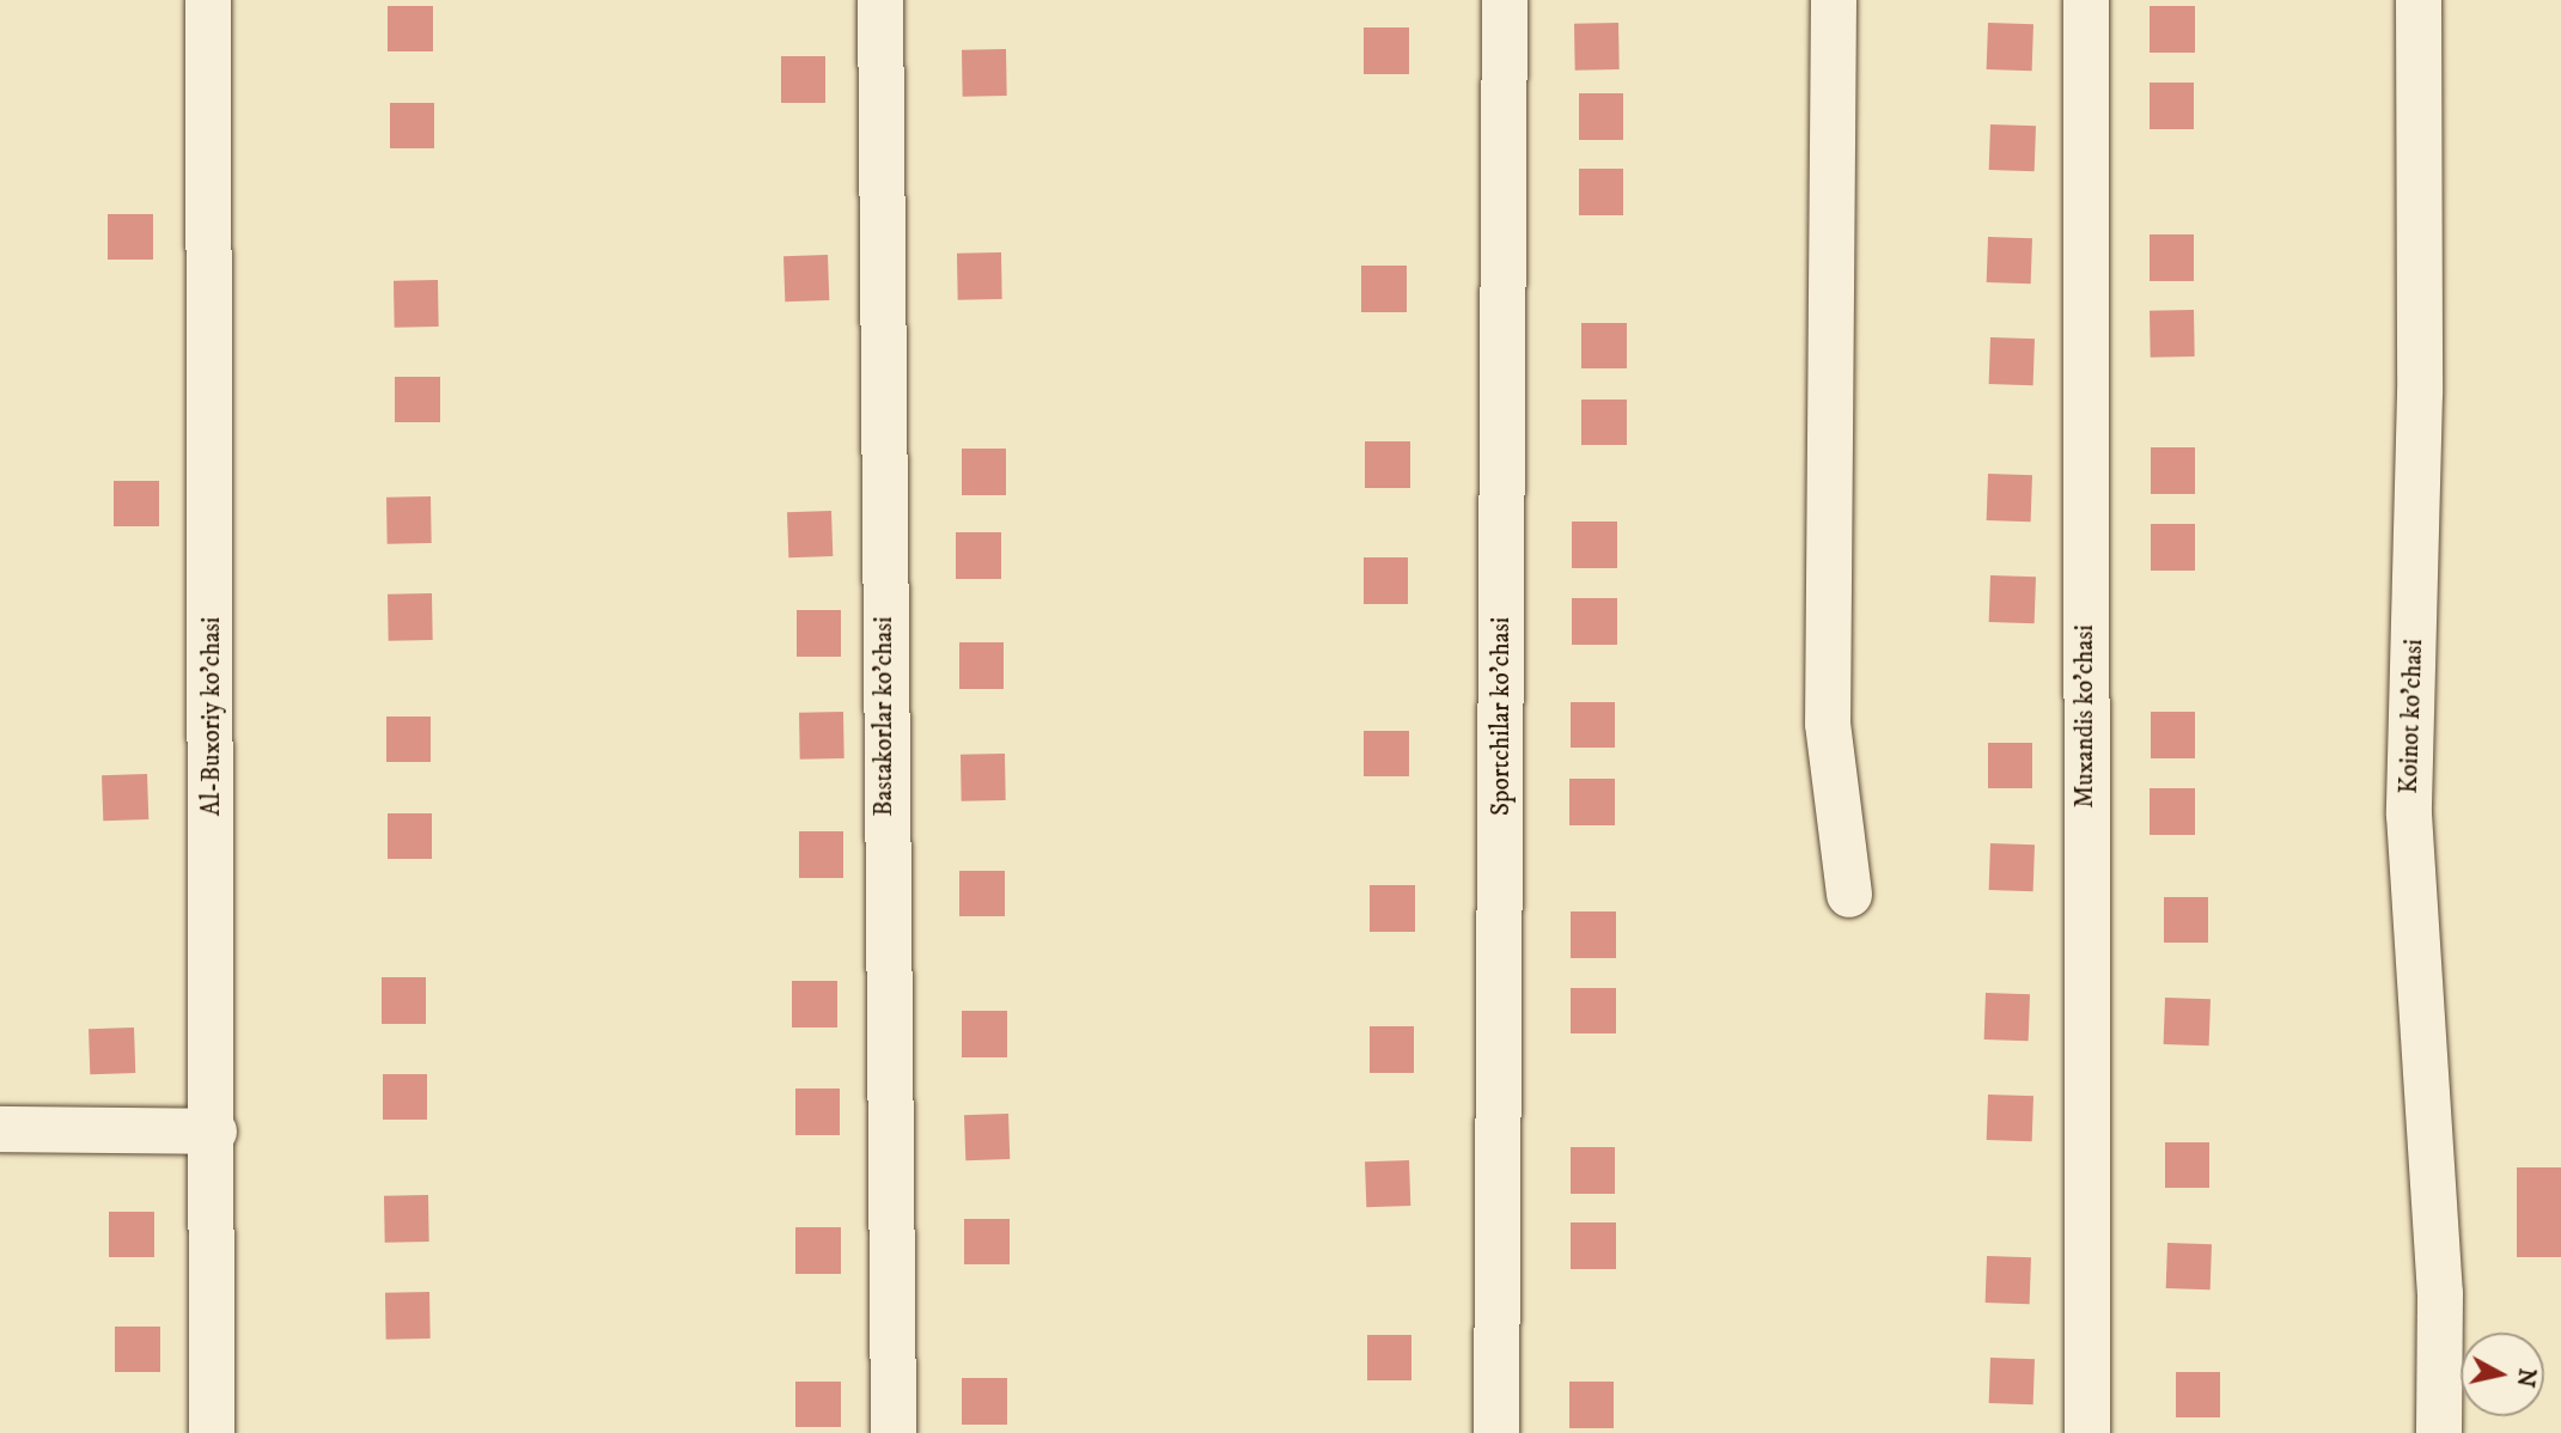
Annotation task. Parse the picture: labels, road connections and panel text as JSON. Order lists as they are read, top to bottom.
{
  "streets": {
    "street": [
      "Al-Buxoriy ko'chasi",
      "Bastakorlar ko'chasi",
      "Sportchilar ko'chasi",
      "Muxandis ko'chasi",
      "Koinot ko'chasi"
    ]
  },
  "north": "right"
}
